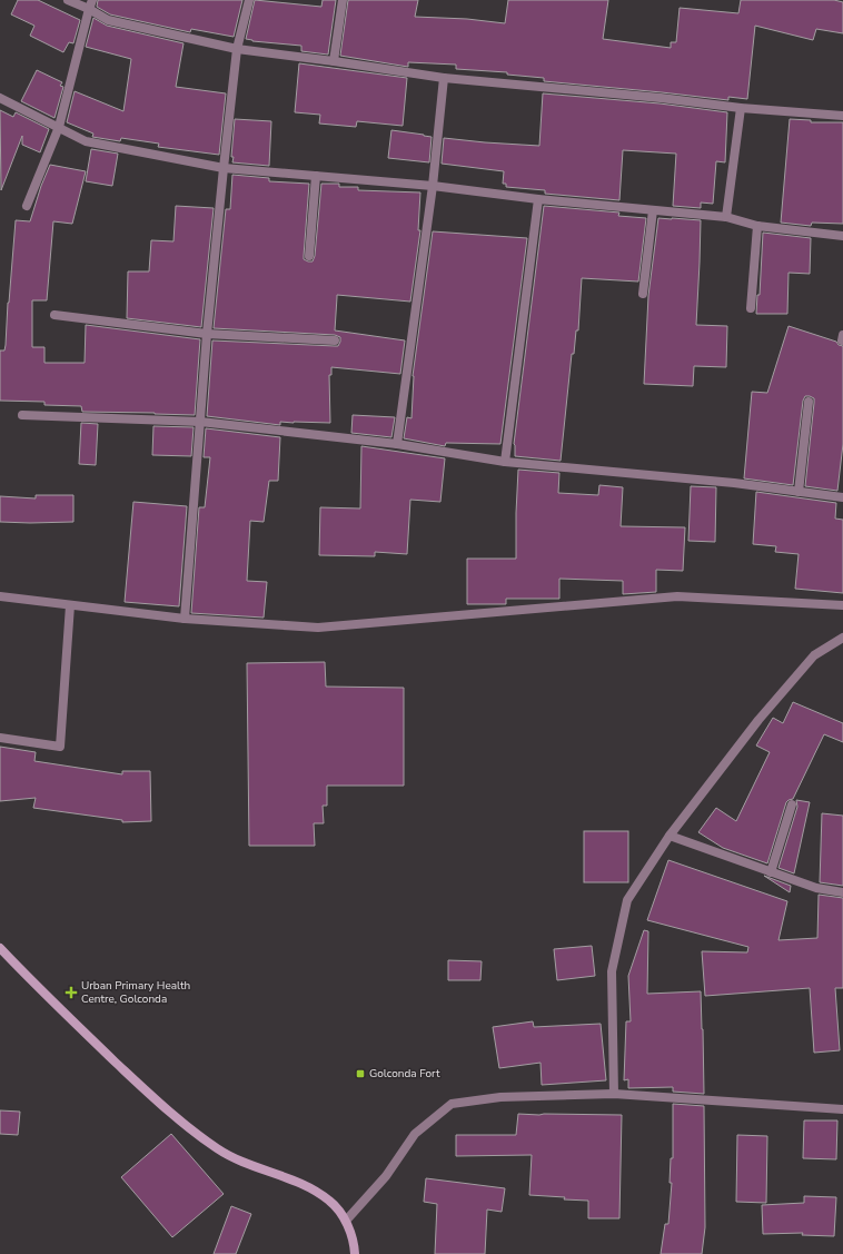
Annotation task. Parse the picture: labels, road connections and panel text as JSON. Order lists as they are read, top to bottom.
{
  "places": {
    "health": ["Urban Primary Health Centre, Golconda"],
    "transit": ["Golconda Fort"]
  }
}
